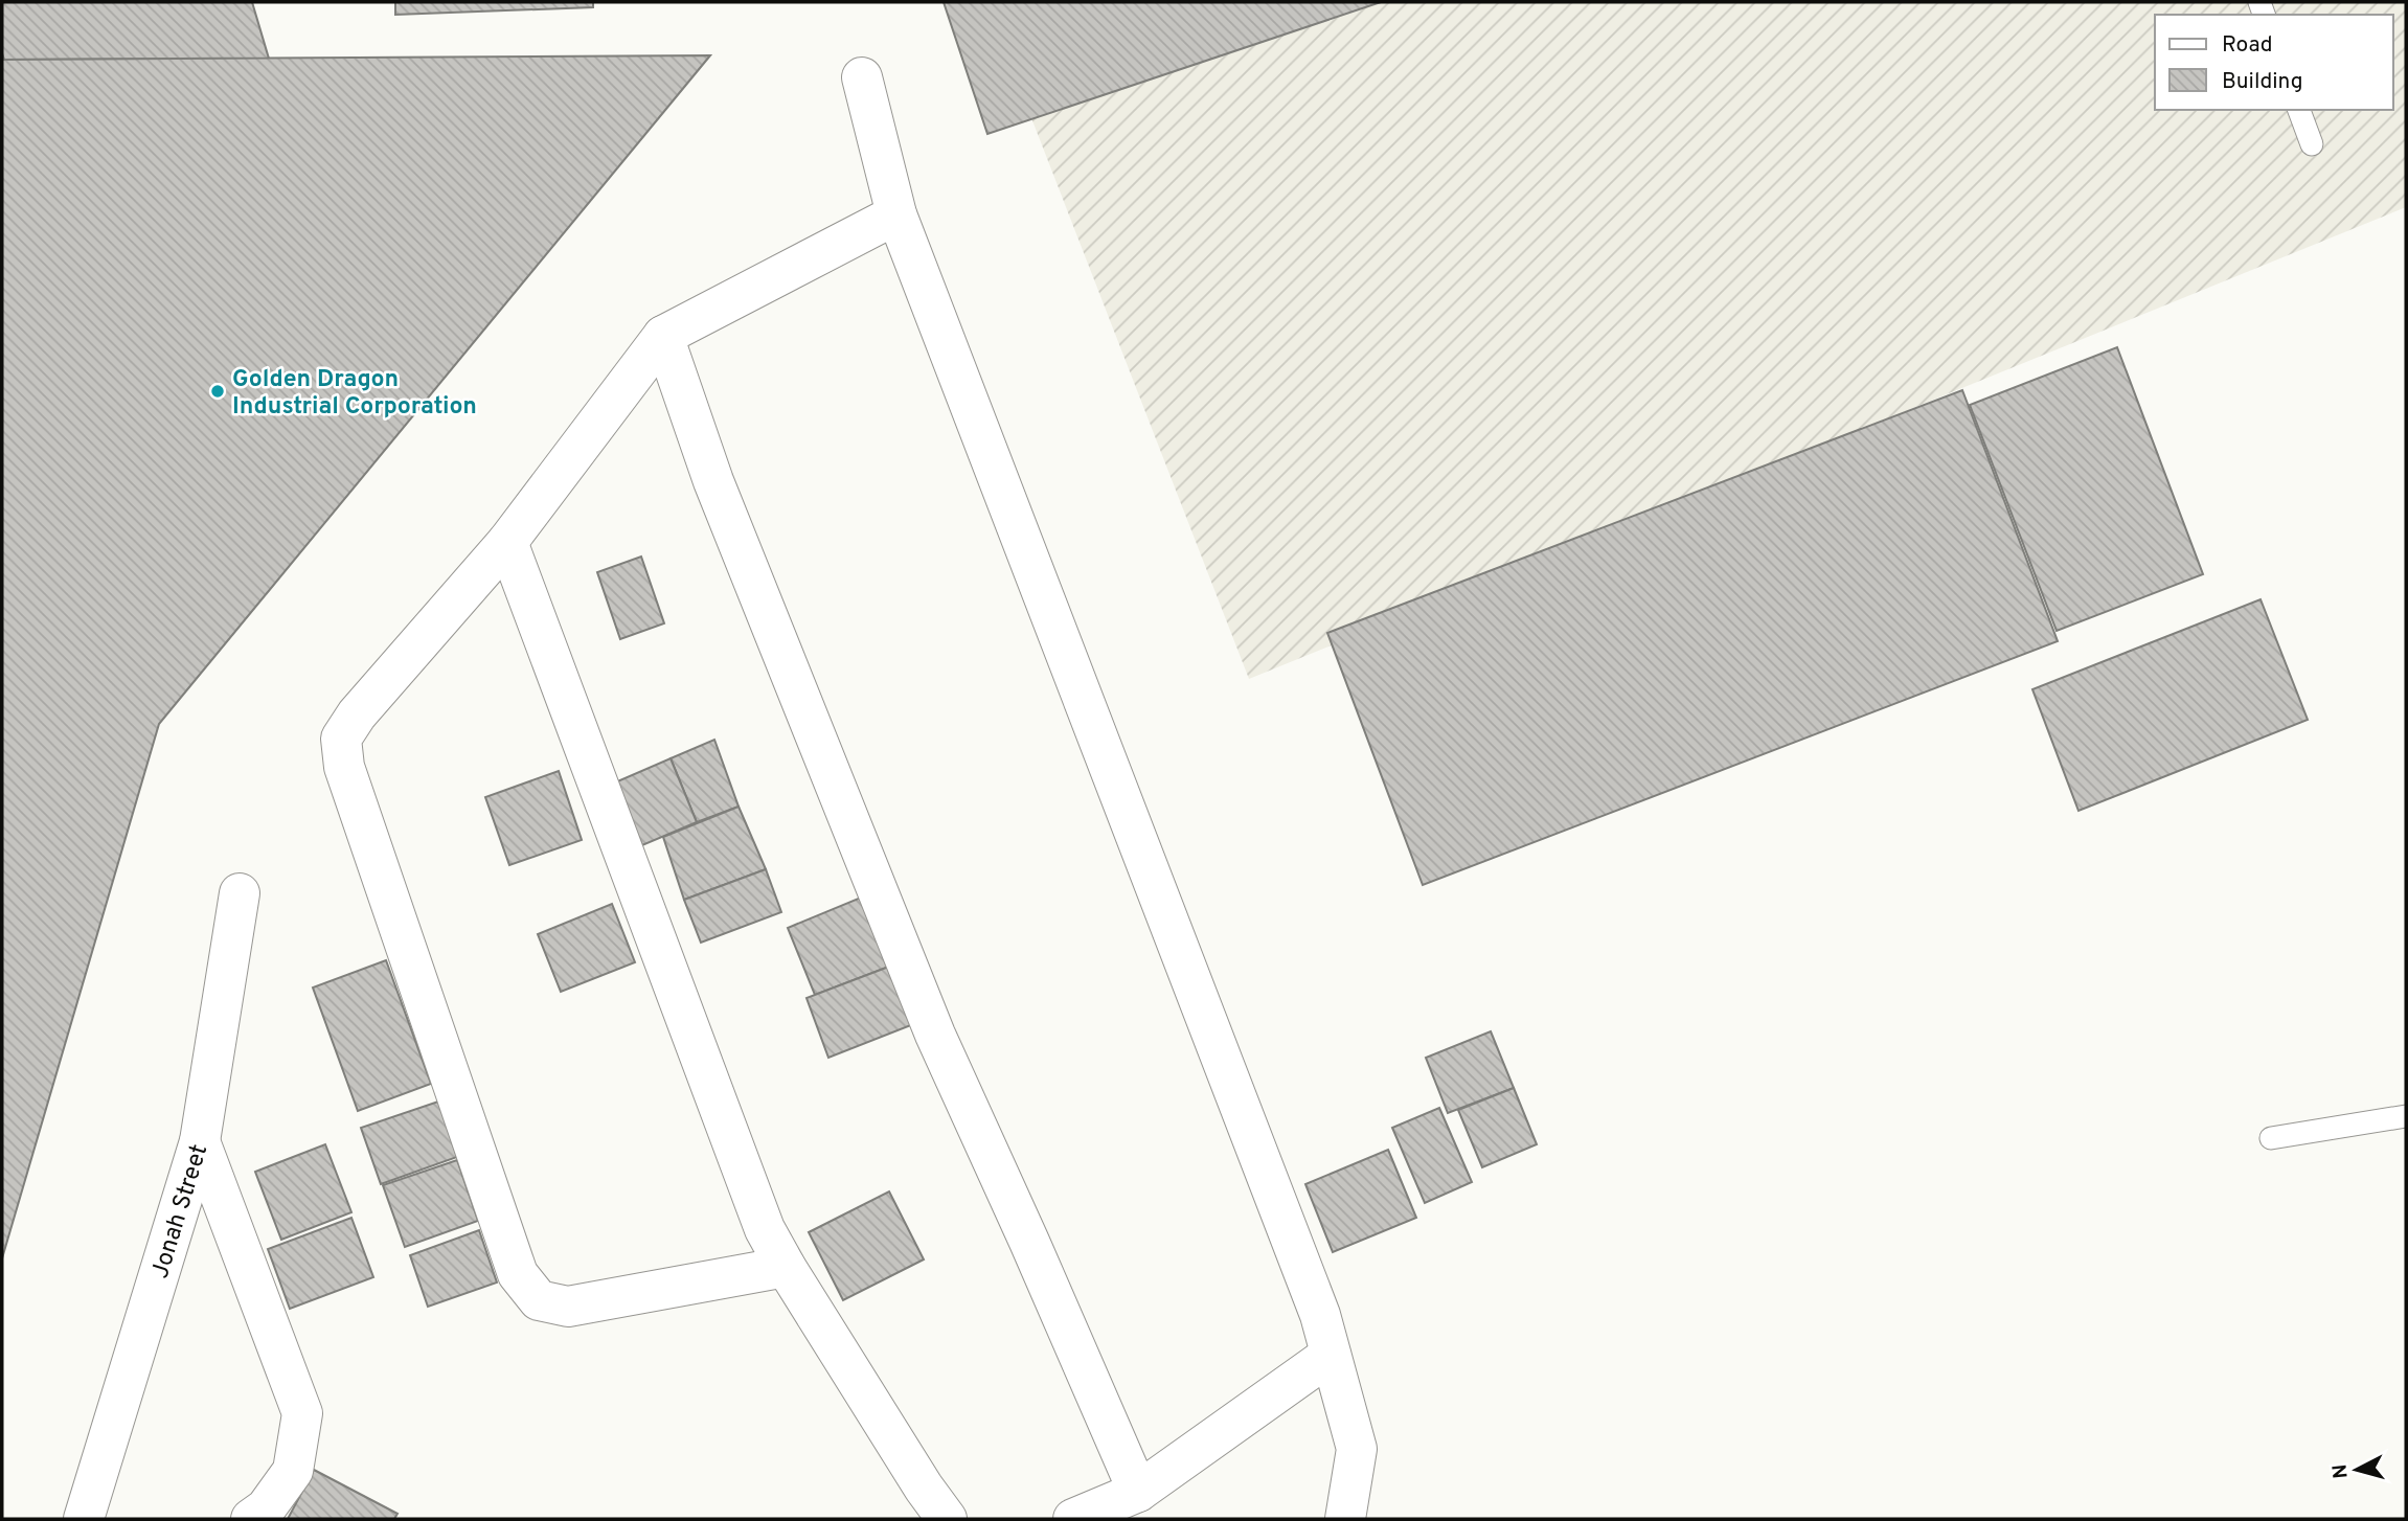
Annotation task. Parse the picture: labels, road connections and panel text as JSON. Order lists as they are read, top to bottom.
{
  "streets": {
    "street": ["Jonah Street"]
  },
  "places": ["Golden Dragon Industrial Corporation"],
  "legend": ["Road", "Building"],
  "north": "left"
}
